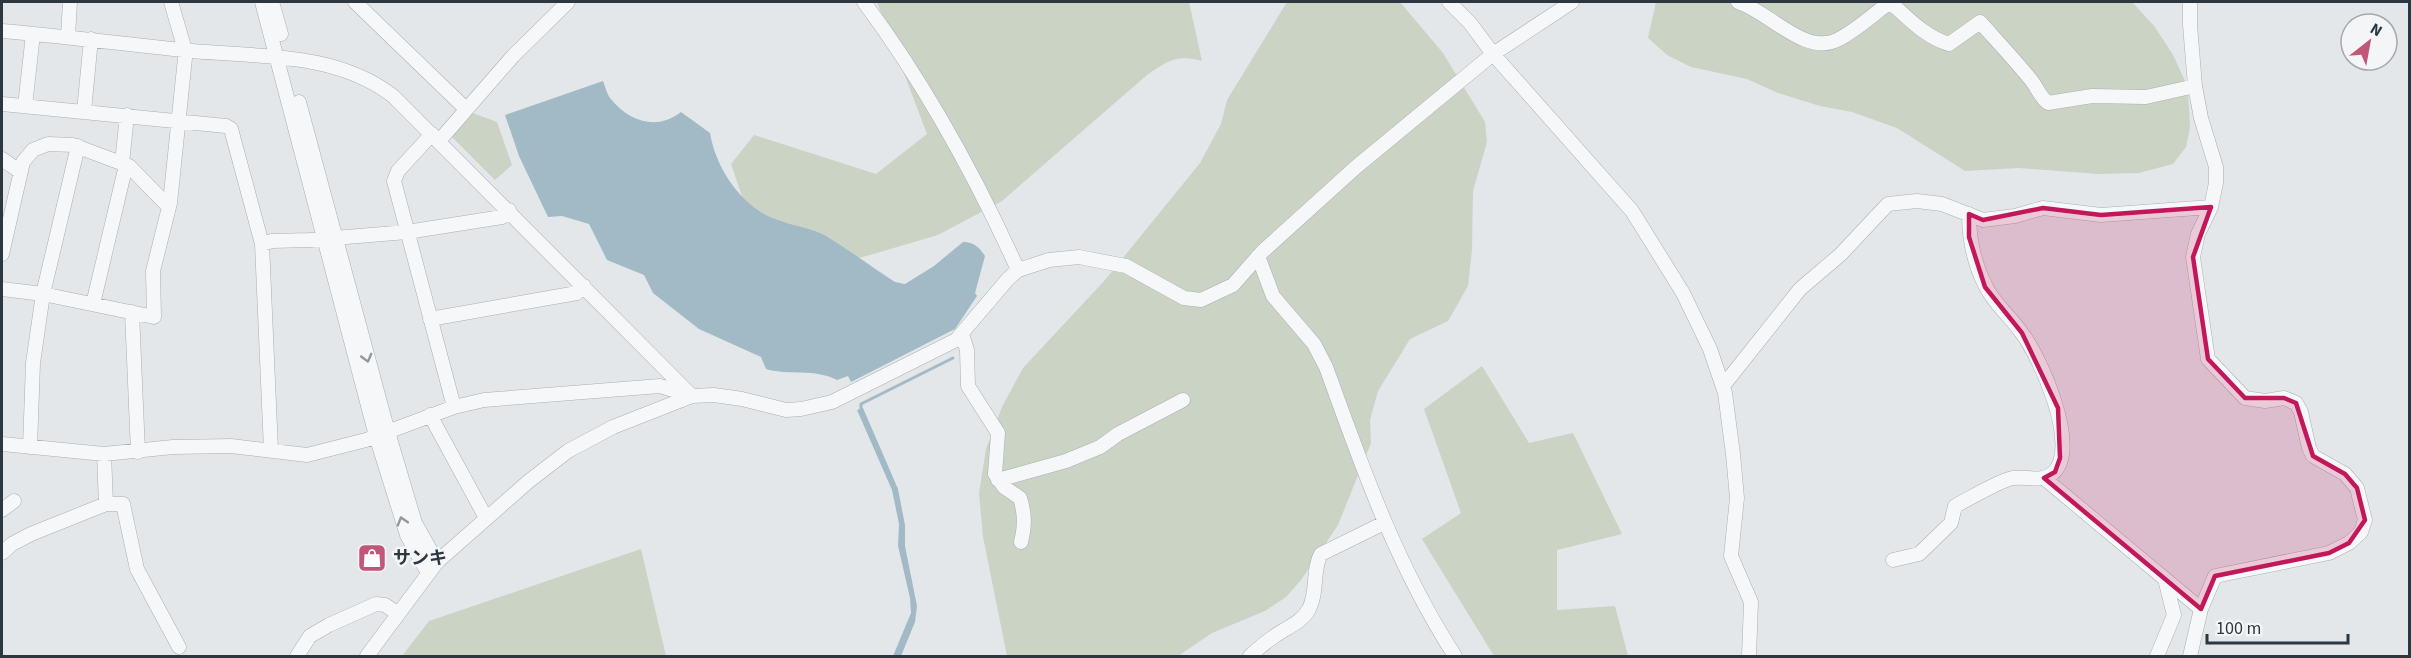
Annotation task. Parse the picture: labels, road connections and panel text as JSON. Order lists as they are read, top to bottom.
{
  "places": {
    "shop": ["サンキ"]
  },
  "scale_bar": "100 m",
  "north": "top right"
}
